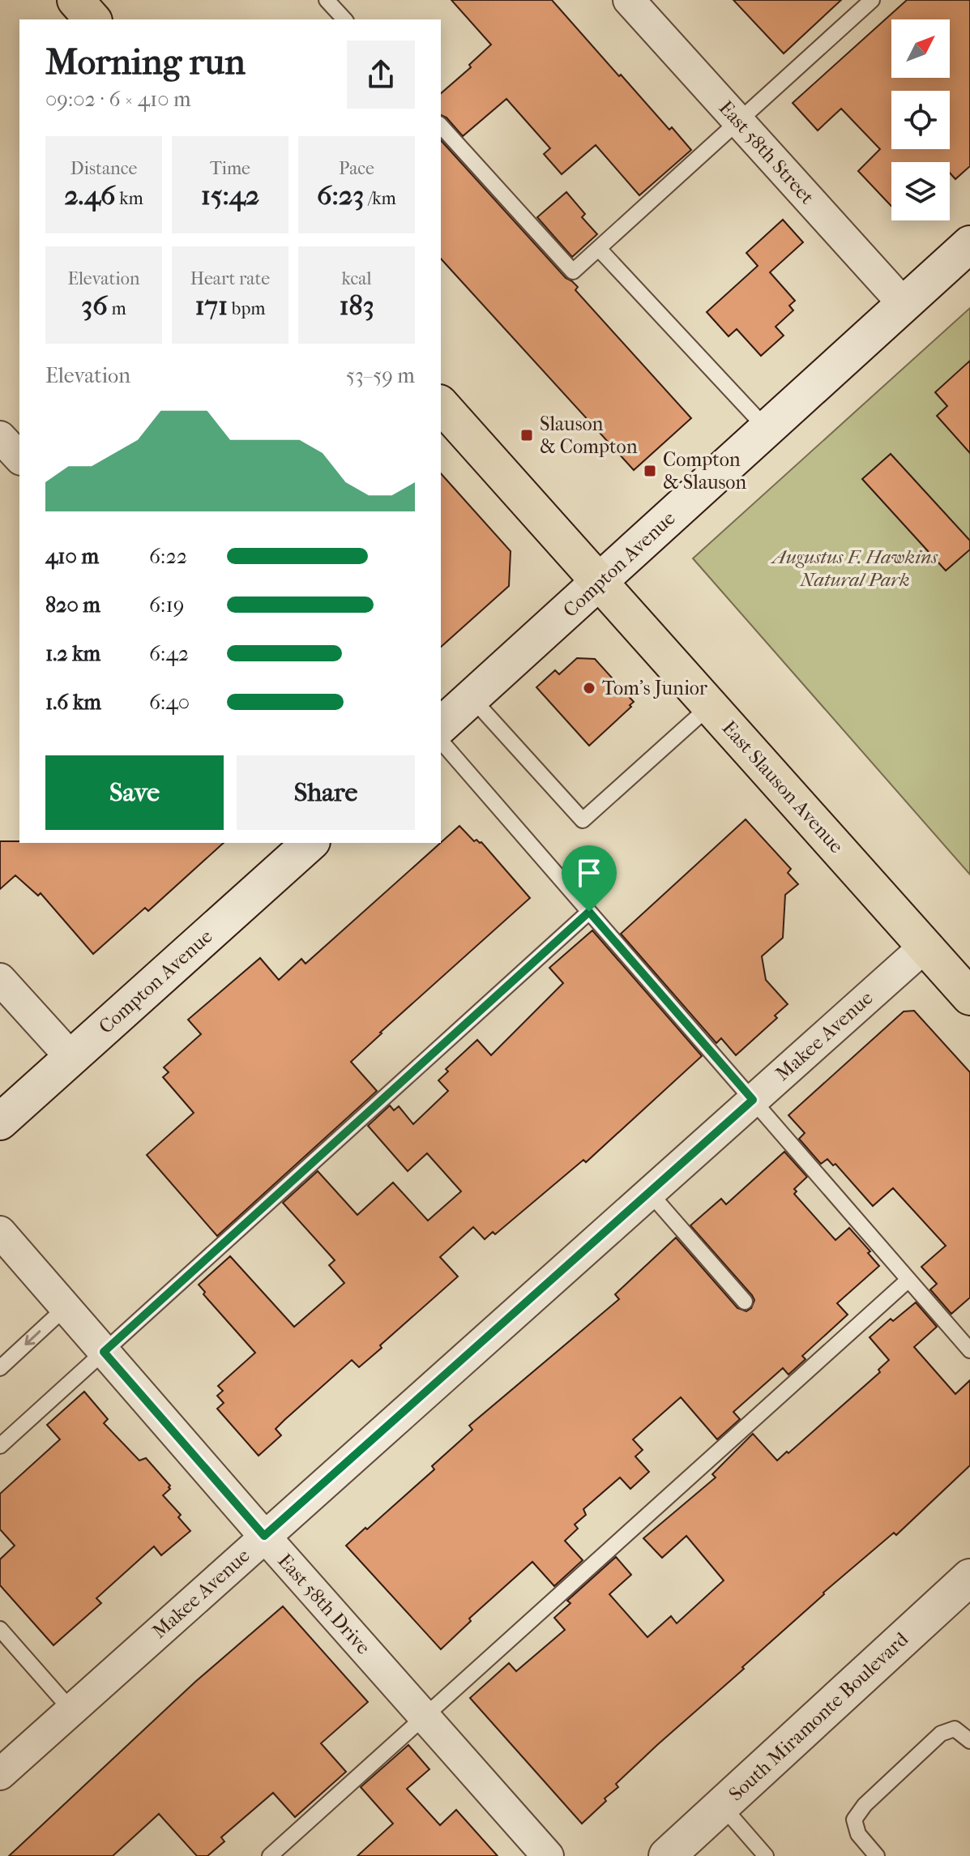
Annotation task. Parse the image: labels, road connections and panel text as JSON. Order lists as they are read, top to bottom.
{
  "streets": {
    "main road": ["Compton Avenue", "East Slauson Avenue", "South Miramonte Boulevard"],
    "street": ["East 58th Street", "Makee Avenue", "East 58th Drive"]
  },
  "crossings": [
    ["East 58th Street", "Compton Avenue"],
    ["Compton Avenue", "East Slauson Avenue"],
    ["East Slauson Avenue", "Makee Avenue"],
    ["Makee Avenue", "East 58th Drive"]
  ],
  "parks": ["Augustus F. Hawkins Natural Park"],
  "places": {
    "transit": ["Slauson & Compton", "Compton & Slauson"],
    "other": ["Tom's Junior"]
  },
  "north": "top right",
  "page": {
    "heading": ["Morning run", "09:02 · 6 × 410 m"],
    "stats": [
      ["Distance", "2.46 km"],
      ["Time", "15:42"],
      ["Pace", "6:23 /km"],
      ["Elevation", "36 m"],
      ["Heart rate", "171 bpm"],
      ["kcal", "183"]
    ],
    "chart": ["Elevation", "53–59 m"],
    "list": [
      {
        "name": "410 m",
        "note": "6:22"
      },
      {
        "name": "820 m",
        "note": "6:19"
      },
      {
        "name": "1.2 km",
        "note": "6:42"
      },
      {
        "name": "1.6 km",
        "note": "6:40"
      }
    ],
    "buttons": ["Save", "Share"]
  }
}
